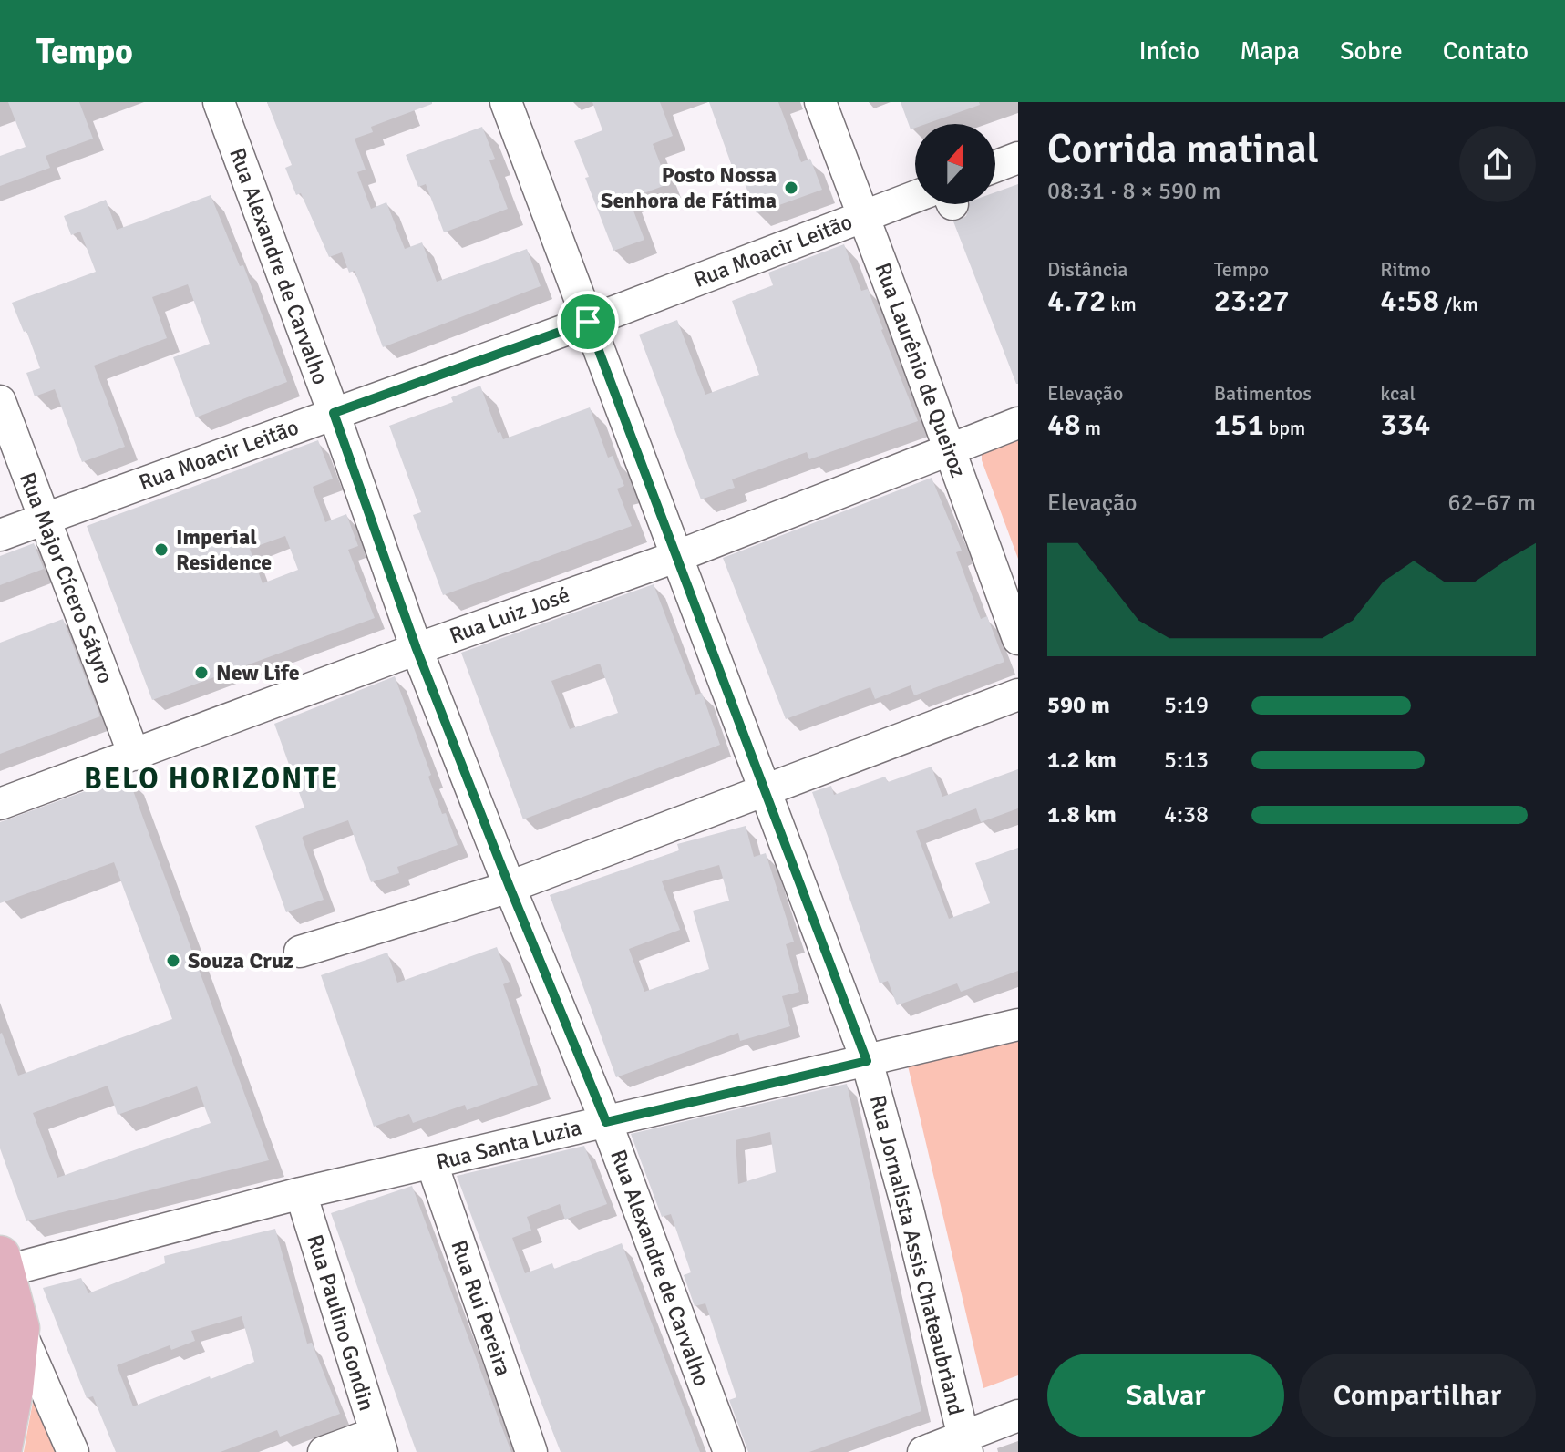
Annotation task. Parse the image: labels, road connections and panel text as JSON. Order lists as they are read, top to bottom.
{
  "streets": {
    "street": [
      "Rua Moacir Leitão",
      "Rua Alexandre de Carvalho",
      "Rua Laurênio de Queiroz",
      "Rua Major Cícero Sátyro",
      "Rua Luiz José",
      "Rua Santa Luzia",
      "Rua Jornalista Assis Chateaubriand",
      "Rua Rui Pereira",
      "Rua Paulino Gondin"
    ]
  },
  "crossings": [
    ["Rua Moacir Leitão", "Rua Alexandre de Carvalho"],
    ["Rua Moacir Leitão", "Rua Laurênio de Queiroz"],
    ["Rua Moacir Leitão", "Rua Major Cícero Sátyro"],
    ["Rua Moacir Leitão", "Rua Jornalista Assis Chateaubriand"],
    ["Rua Alexandre de Carvalho", "Rua Luiz José"],
    ["Rua Alexandre de Carvalho", "Rua Santa Luzia"],
    ["Rua Laurênio de Queiroz", "Rua Luiz José"],
    ["Rua Major Cícero Sátyro", "Rua Luiz José"],
    ["Rua Luiz José", "Rua Jornalista Assis Chateaubriand"],
    ["Rua Santa Luzia", "Rua Jornalista Assis Chateaubriand"],
    ["Rua Santa Luzia", "Rua Rui Pereira"],
    ["Rua Santa Luzia", "Rua Paulino Gondin"]
  ],
  "districts": ["BELO HORIZONTE"],
  "places": [
    "Posto Nossa Senhora de Fátima",
    "Imperial Residence",
    "New Life",
    "Souza Cruz"
  ],
  "north": "top",
  "page": {
    "header": "Tempo",
    "nav": [
      "Início",
      "Mapa",
      "Sobre",
      "Contato"
    ],
    "heading": ["Corrida matinal", "08:31 · 8 × 590 m"],
    "stats": [
      ["Distância", "4.72 km"],
      ["Tempo", "23:27"],
      ["Ritmo", "4:58 /km"],
      ["Elevação", "48 m"],
      ["Batimentos", "151 bpm"],
      ["kcal", "334"]
    ],
    "chart": ["Elevação", "62–67 m"],
    "list": [
      {
        "name": "590 m",
        "note": "5:19"
      },
      {
        "name": "1.2 km",
        "note": "5:13"
      },
      {
        "name": "1.8 km",
        "note": "4:38"
      }
    ],
    "buttons": ["Salvar", "Compartilhar"]
  }
}
